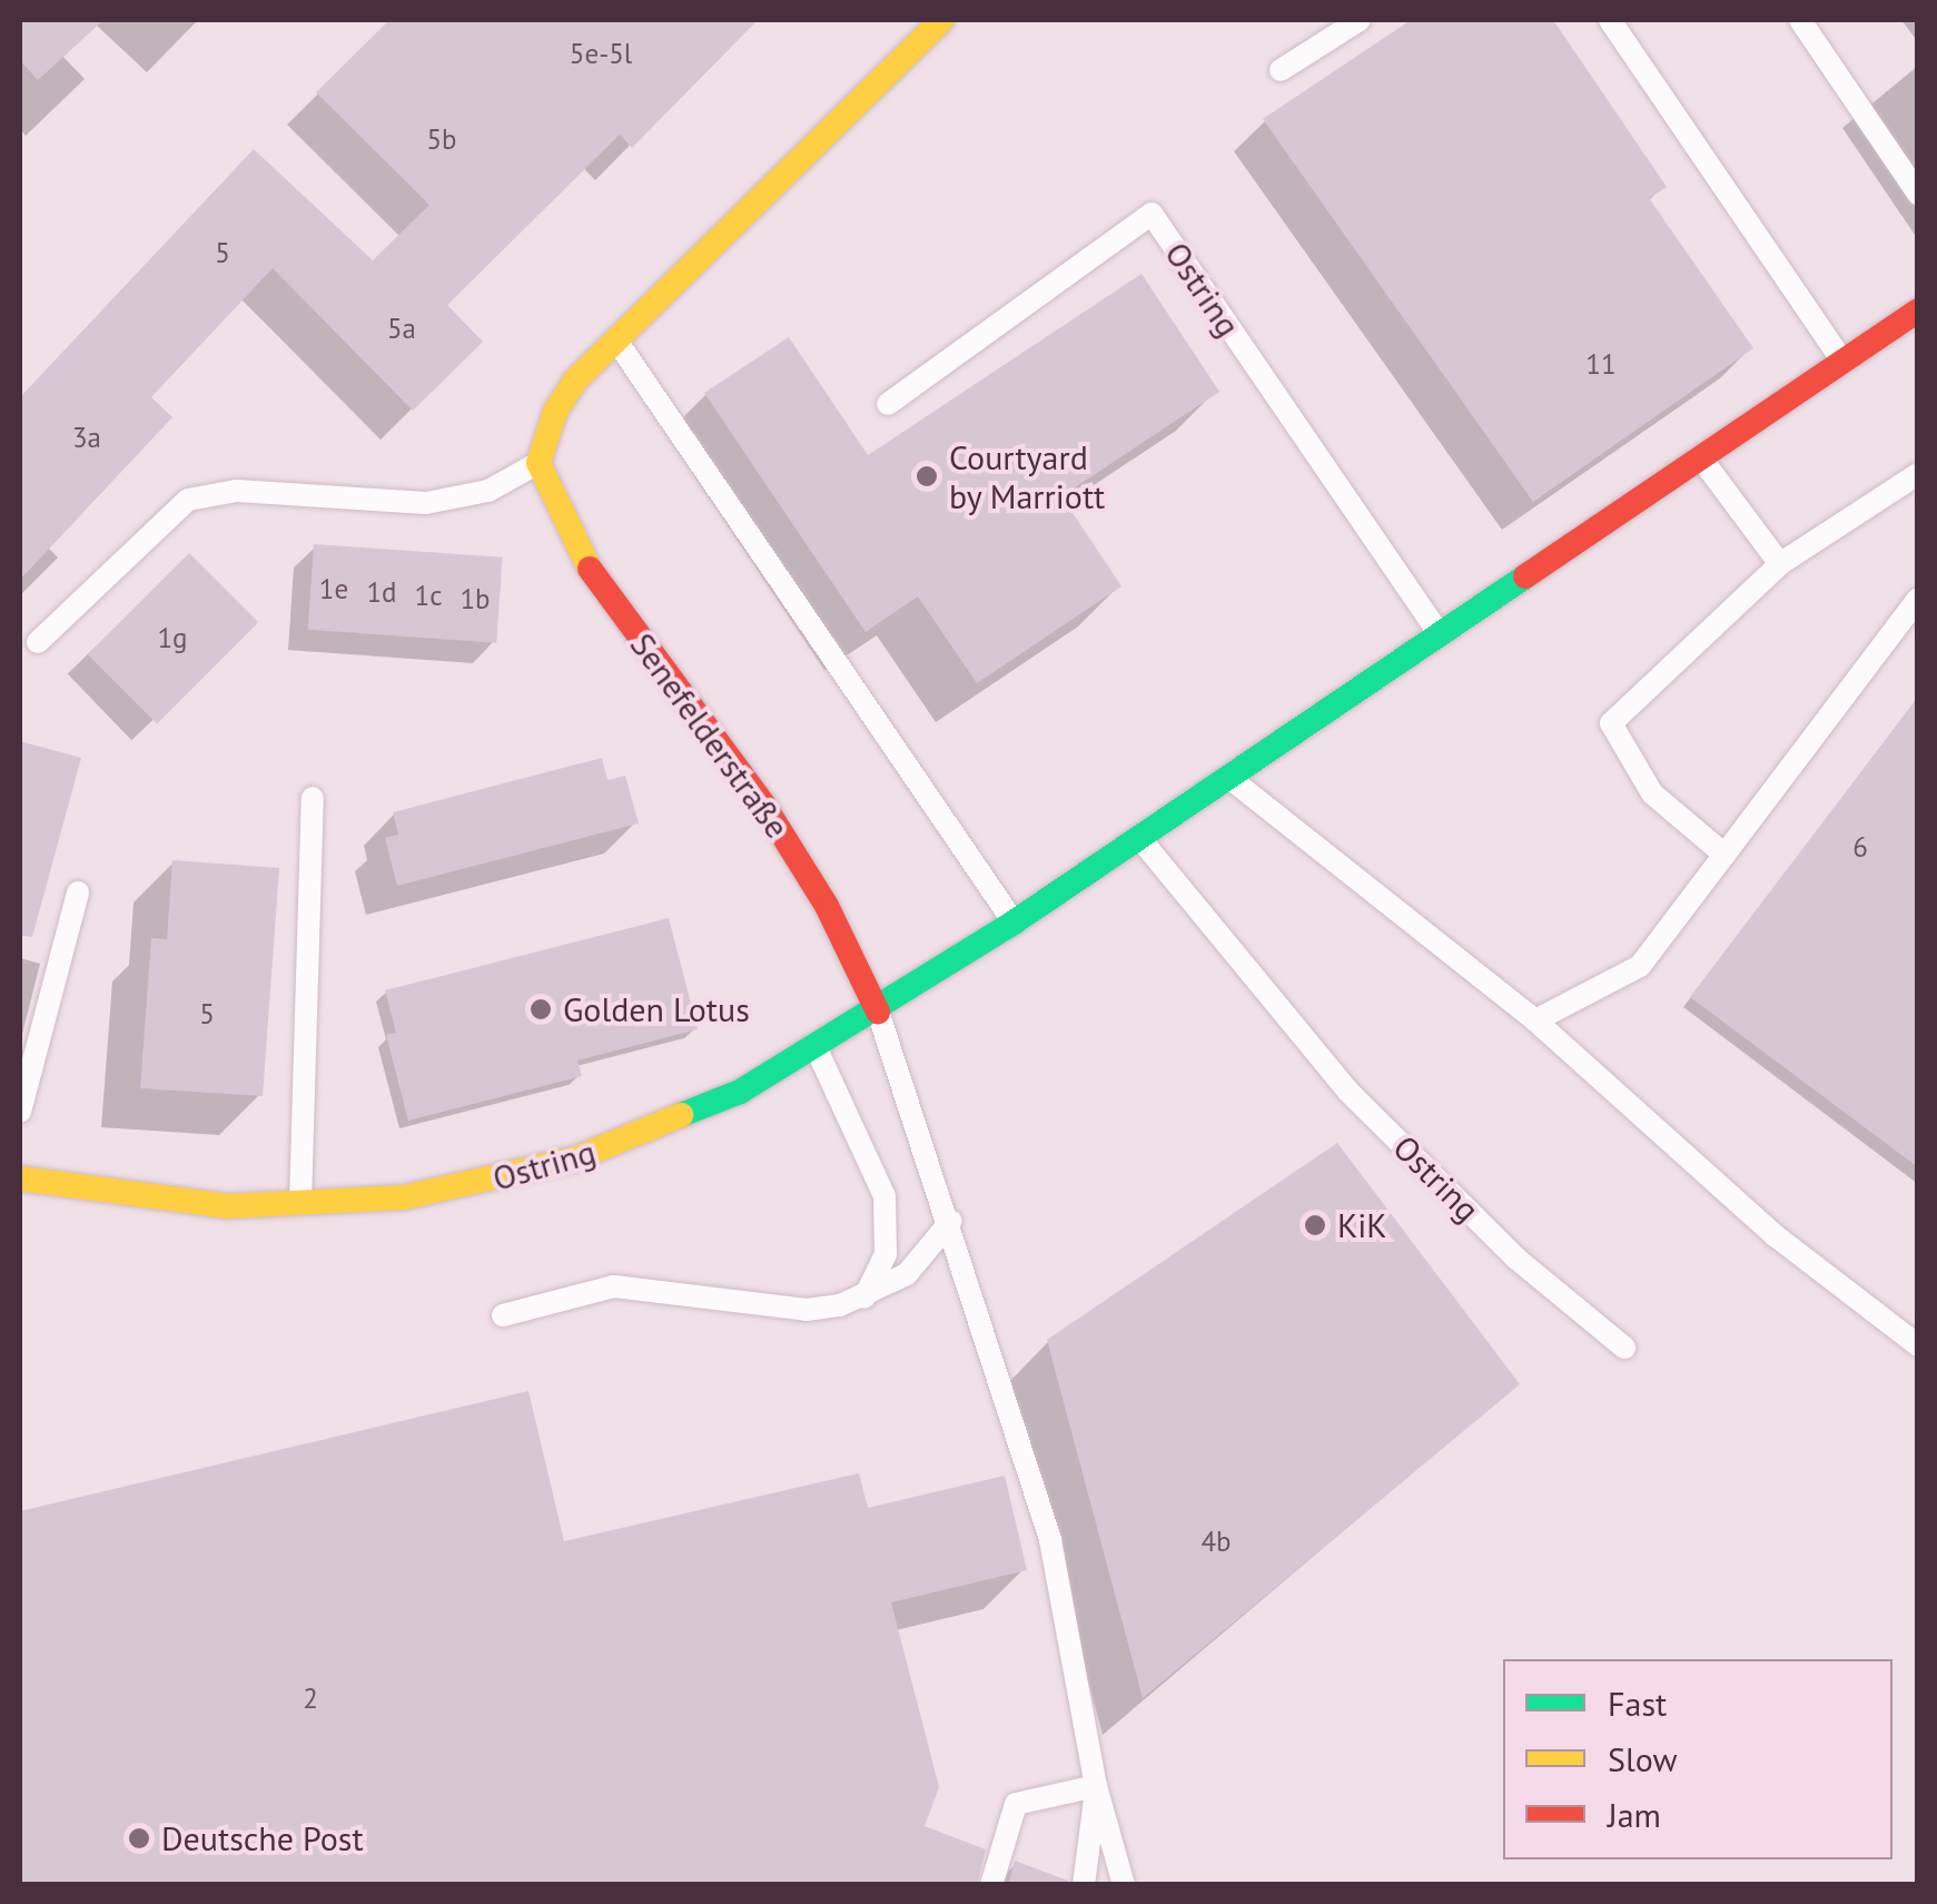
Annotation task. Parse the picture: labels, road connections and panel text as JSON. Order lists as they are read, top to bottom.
{
  "streets": {
    "street": ["Ostring", "Senefelderstraße"]
  },
  "crossings": [
    ["Ostring", "Senefelderstraße"]
  ],
  "places": [
    "Courtyard by Marriott",
    "Golden Lotus",
    "KiK",
    "Deutsche Post"
  ],
  "house_numbers": [
    "5e-5l",
    "5b",
    "5",
    "5a",
    "11",
    "3a",
    "1e",
    "1d",
    "1c",
    "1b",
    "1g",
    "6",
    "5",
    "4b",
    "2"
  ],
  "legend": ["Fast", "Slow", "Jam"]
}
